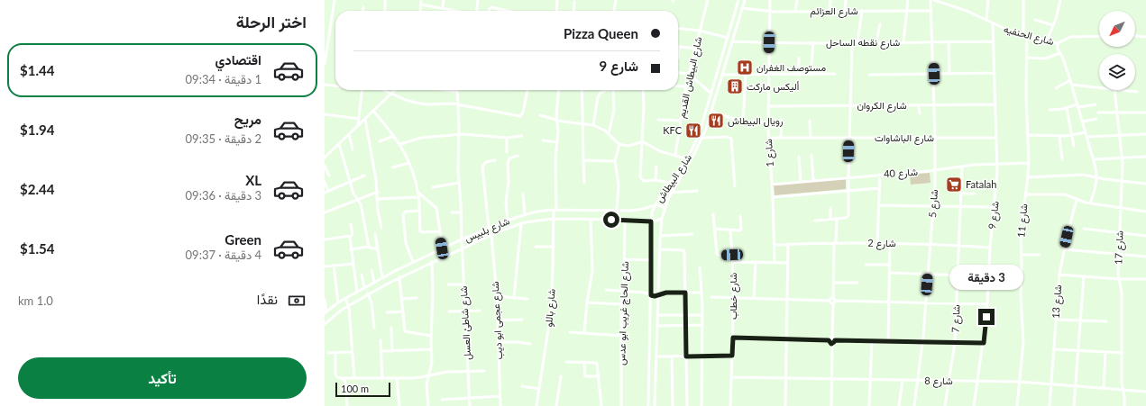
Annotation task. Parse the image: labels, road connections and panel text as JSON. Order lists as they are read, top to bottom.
{
  "streets": {
    "street": [
      "شارع العزائم",
      "شارع الحنفيه",
      "شارع نقطه الساحل",
      "شارع البيطاش القديم",
      "شارع الكروان",
      "شارع الباشاوات",
      "شارع 1",
      "شارع 40",
      "شارع البيطاش",
      "شارع 5",
      "شارع 9",
      "شارع 11",
      "شارع بلبيس",
      "شارع 2",
      "شارع 17",
      "شارع خطاب",
      "شارع 13",
      "شارع باللو",
      "شارع الحاج غريب ابو عدس",
      "شارع 7",
      "شارع عجمى ابو ديب",
      "شارع شاطئ العسل",
      "شارع 8"
    ]
  },
  "crossings": [
    ["شارع العزائم", "شارع 1"],
    ["شارع العزائم", "شارع البيطاش"],
    ["شارع العزائم", "شارع 5"],
    ["شارع الحنفيه", "شارع 5"],
    ["شارع الحنفيه", "شارع 9"],
    ["شارع الحنفيه", "شارع 11"],
    ["شارع نقطه الساحل", "شارع 1"],
    ["شارع نقطه الساحل", "شارع البيطاش"],
    ["شارع نقطه الساحل", "شارع 5"],
    ["شارع نقطه الساحل", "شارع 9"],
    ["شارع الكروان", "شارع 1"],
    ["شارع الكروان", "شارع 5"],
    ["شارع الكروان", "شارع 9"],
    ["شارع الباشاوات", "شارع 1"],
    ["شارع الباشاوات", "شارع 5"],
    ["شارع الباشاوات", "شارع 9"],
    ["شارع 1", "شارع 40"],
    ["شارع 1", "شارع 2"],
    ["شارع 40", "شارع 5"],
    ["شارع 40", "شارع 9"],
    ["شارع 40", "شارع 11"],
    ["شارع 40", "شارع 7"],
    ["شارع البيطاش", "شارع بلبيس"],
    ["شارع 5", "شارع 2"],
    ["شارع 5", "شارع 8"],
    ["شارع 9", "شارع 2"],
    ["شارع 9", "شارع 8"],
    ["شارع 11", "شارع 8"],
    ["شارع بلبيس", "شارع باللو"],
    ["شارع بلبيس", "شارع الحاج غريب ابو عدس"],
    ["شارع بلبيس", "شارع عجمى ابو ديب"],
    ["شارع بلبيس", "شارع شاطئ العسل"],
    ["شارع 2", "شارع 7"],
    ["شارع 17", "شارع 8"],
    ["شارع خطاب", "شارع 8"],
    ["شارع 13", "شارع 8"],
    ["شارع 7", "شارع 8"]
  ],
  "places": {
    "hospital": ["مستوصف الغفران"],
    "building": ["أليكس ماركت"],
    "restaurant": ["رويال البيطاش", "KFC"],
    "supermarket": ["Fatalah"]
  },
  "scale_bar": "100 m",
  "north": "bottom left",
  "page": {
    "heading": "اختر الرحلة",
    "banner": ["Pizza Queen", "شارع 9"],
    "list": [
      {
        "name": "اقتصادي",
        "note": "1 دقيقة · 09:34",
        "value": "$1.44"
      },
      {
        "name": "مريح",
        "note": "2 دقيقة · 09:35",
        "value": "$1.94"
      },
      {
        "name": "XL",
        "note": "3 دقيقة · 09:36",
        "value": "$2.44"
      },
      {
        "name": "Green",
        "note": "4 دقيقة · 09:37",
        "value": "$1.54"
      }
    ],
    "bubble": "3 دقيقة",
    "pay": ["نقدًا", "1.0 km"],
    "buttons": "تأكيد",
    "scale": "100 m"
  }
}
